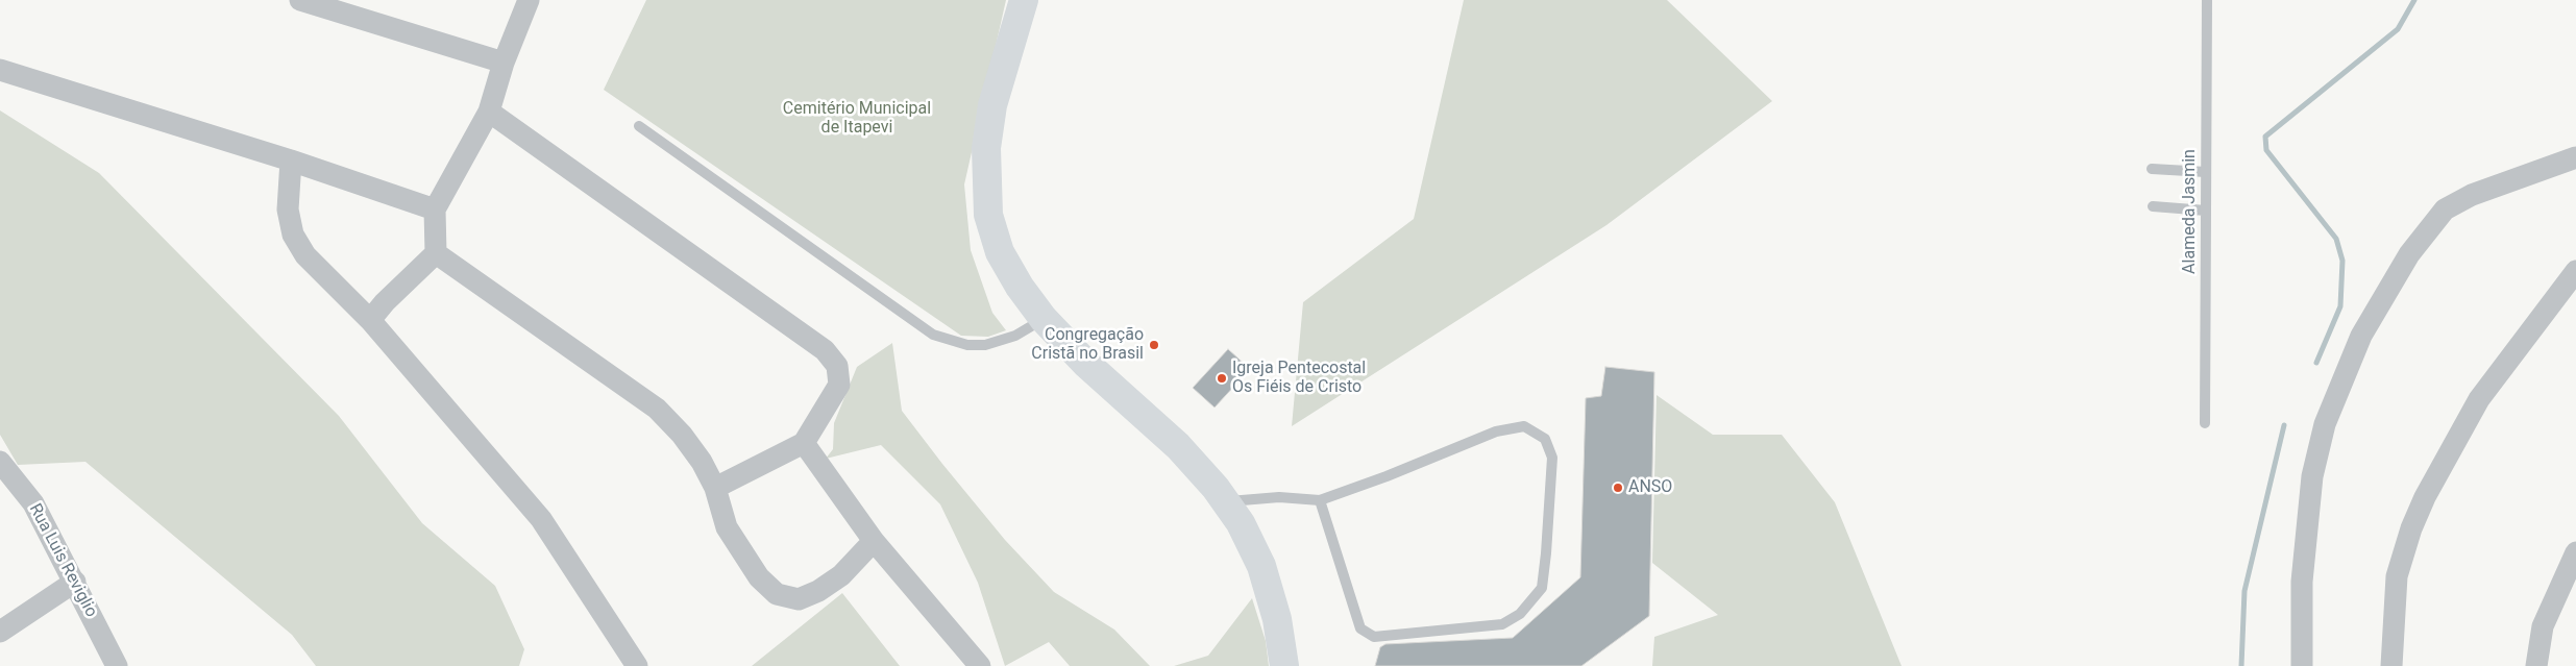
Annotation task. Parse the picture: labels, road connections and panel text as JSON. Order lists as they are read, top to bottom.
{
  "streets": {
    "street": ["Rua Luis Reviglio"],
    "lane": ["Alameda Jasmin"]
  },
  "parks": ["Cemitério Municipal de Itapevi"],
  "places": ["Congregação Cristã no Brasil", "Igreja Pentecostal Os Fiéis de Cristo", "ANSO"]
}
